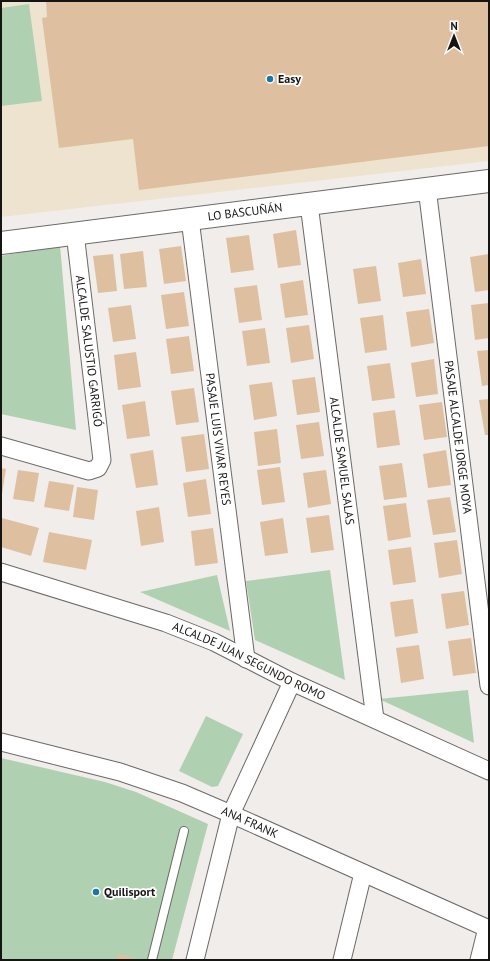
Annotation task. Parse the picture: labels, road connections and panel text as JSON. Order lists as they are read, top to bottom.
{
  "streets": {
    "street": [
      "LO BASCUÑÁN",
      "ALCALDE SALUSTIO GARRIGÓ",
      "PASAJE ALCALDE JORGE MOYA",
      "PASAJE LUIS VIVAR REYES",
      "ALCALDE SAMUEL SALAS",
      "ALCALDE JUAN SEGUNDO ROMO",
      "ANA FRANK"
    ]
  },
  "crossings": [
    ["LO BASCUÑÁN", "ALCALDE SALUSTIO GARRIGÓ"],
    ["LO BASCUÑÁN", "PASAJE ALCALDE JORGE MOYA"],
    ["LO BASCUÑÁN", "PASAJE LUIS VIVAR REYES"],
    ["LO BASCUÑÁN", "ALCALDE SAMUEL SALAS"],
    ["PASAJE LUIS VIVAR REYES", "ALCALDE JUAN SEGUNDO ROMO"],
    ["ALCALDE SAMUEL SALAS", "ALCALDE JUAN SEGUNDO ROMO"]
  ],
  "places": ["Easy", "Quilisport"],
  "north": "top"
}
